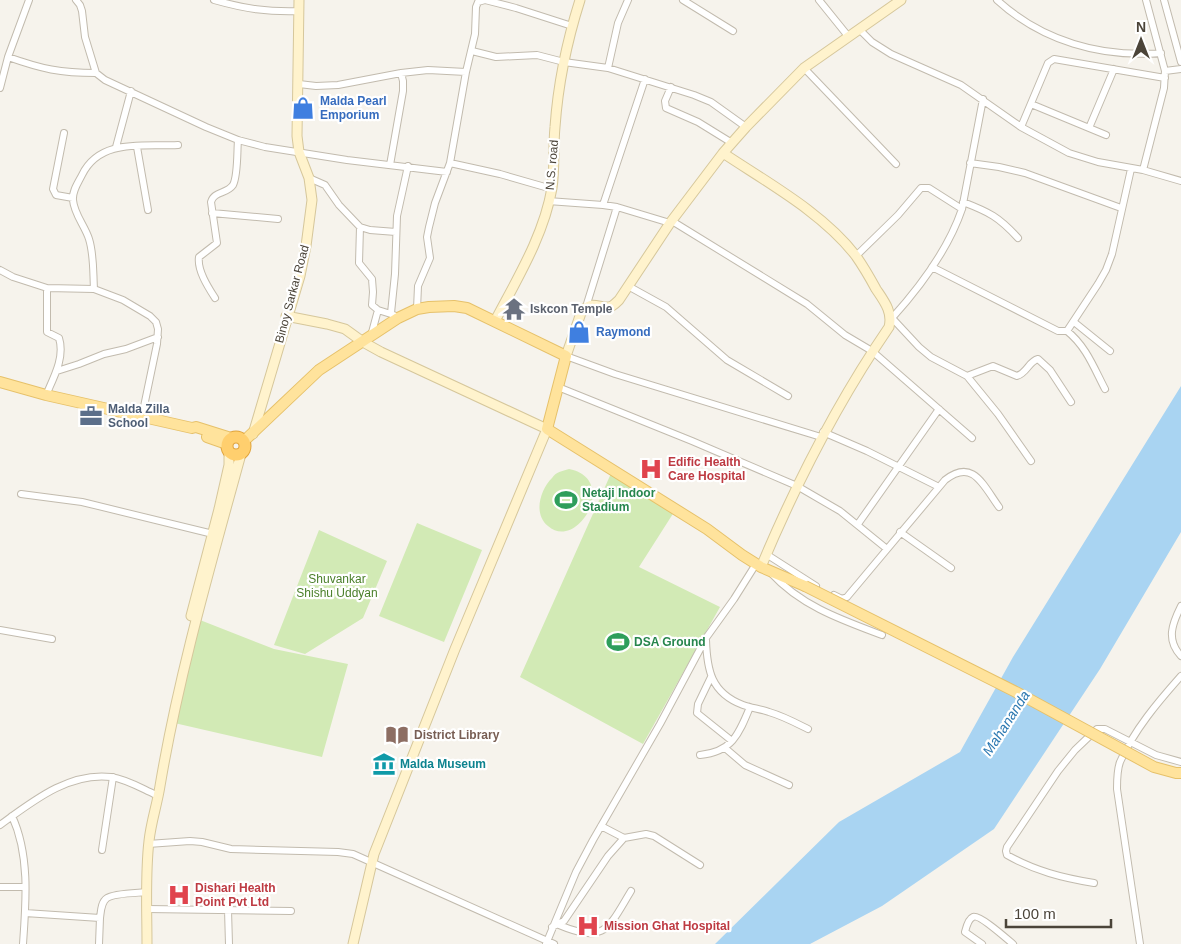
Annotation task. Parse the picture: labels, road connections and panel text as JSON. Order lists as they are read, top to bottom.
{
  "streets": {
    "street": ["N.S. road", "Binoy Sarkar Road"]
  },
  "water": ["Mahananda"],
  "parks": ["Shuvankar Shishu Uddyan"],
  "places": {
    "shop": ["Malda Pearl Emporium", "Raymond"],
    "temple": ["Iskcon Temple"],
    "office": ["Malda Zilla School"],
    "hospital": ["Edific Health Care Hospital", "Dishari Health Point Pvt Ltd", "Mission Ghat Hospital"],
    "sports": ["Netaji Indoor Stadium", "DSA Ground"],
    "library": ["District Library"],
    "museum": ["Malda Museum"]
  },
  "scale_bar": "100 m",
  "north": "top"
}
